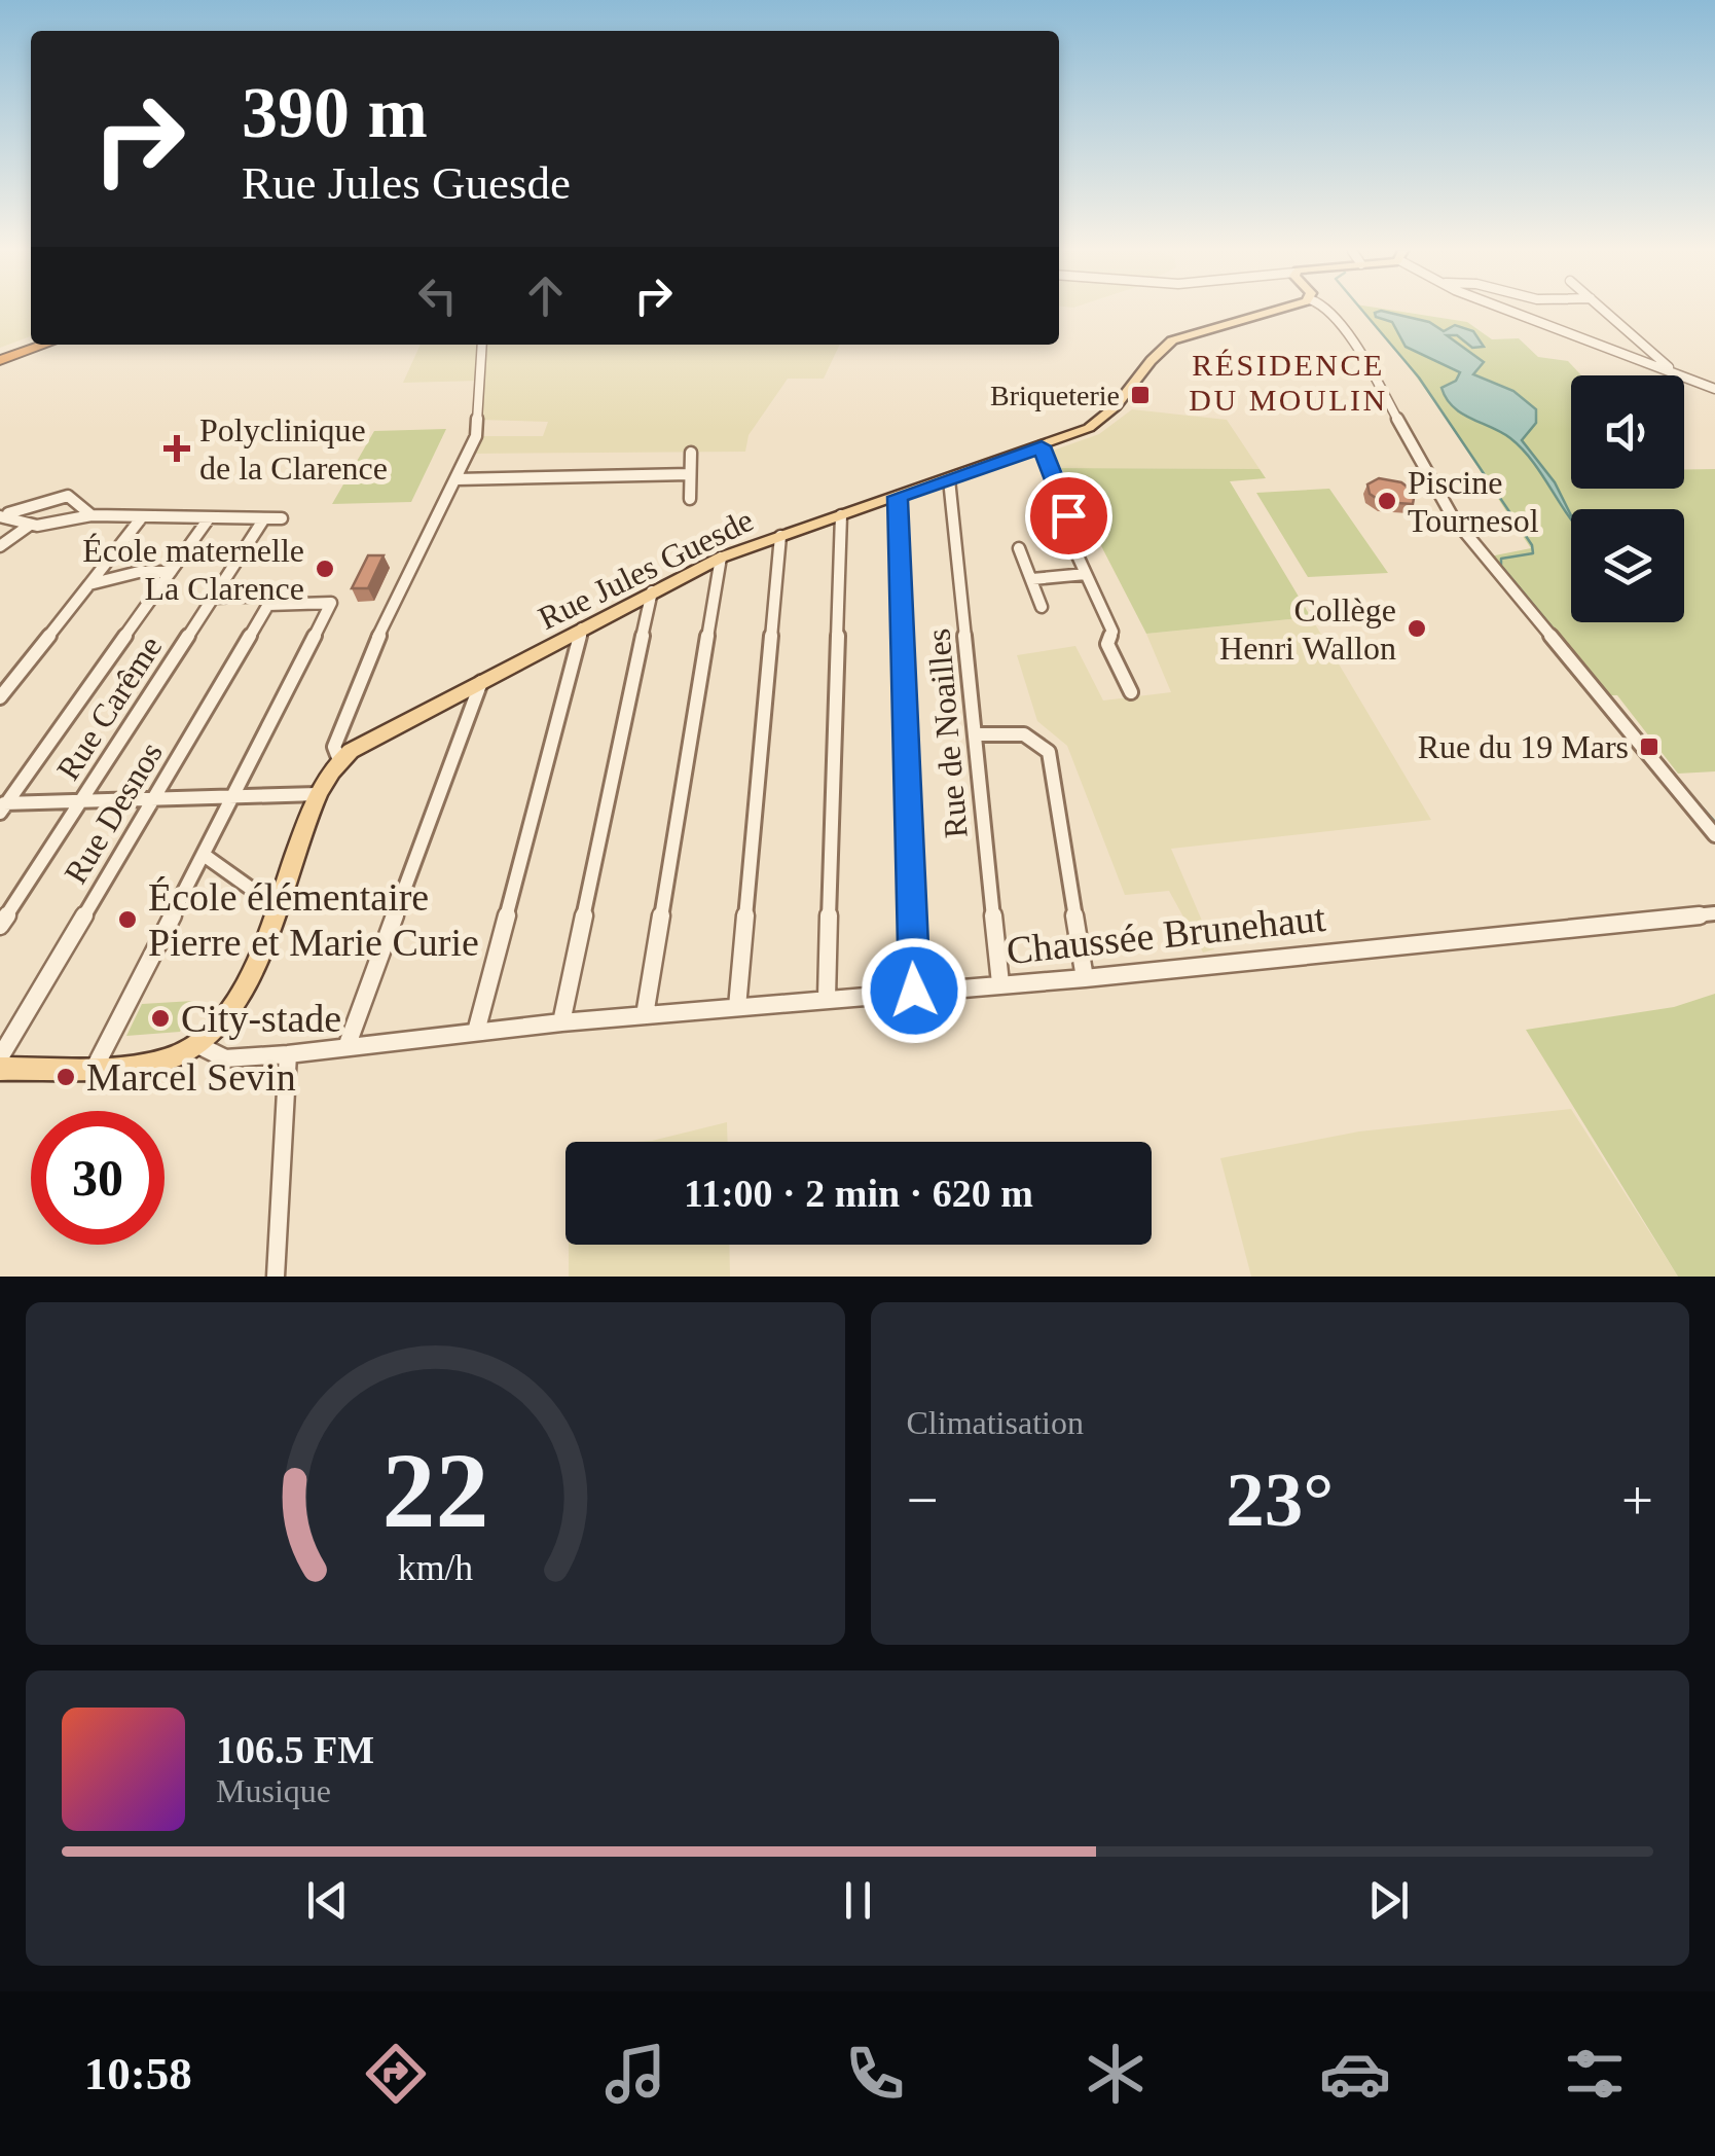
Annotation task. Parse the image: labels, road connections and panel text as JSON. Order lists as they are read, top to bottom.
{
  "streets": {
    "main road": ["Rue Jules Guesde"],
    "street": [
      "Rue Carême",
      "Rue de Noailles",
      "Rue Desnos",
      "Chaussée Brunehaut"
    ]
  },
  "crossings": [
    ["Rue Jules Guesde", "Rue de Noailles"],
    ["Rue de Noailles", "Chaussée Brunehaut"]
  ],
  "districts": ["RÉSIDENCE DU MOULIN"],
  "places": {
    "transit": ["Briqueterie", "Rue du 19 Mars"],
    "health": ["Polyclinique de la Clarence"],
    "other": [
      "Piscine Tournesol",
      "École maternelle La Clarence",
      "Collège Henri Wallon",
      "École élémentaire Pierre et Marie Curie",
      "City-stade",
      "Marcel Sevin"
    ]
  },
  "page": {
    "turn": ["390 m", "Rue Jules Guesde"],
    "limit": "30",
    "trip": "11:00 · 2 min · 620 m",
    "tile": "Climatisation",
    "heat": ["−", "23°", "+"],
    "song": ["106.5 FM", "Musique"],
    "tabs": "10:58",
    "gauge": ["22", "km/h"]
  }
}
